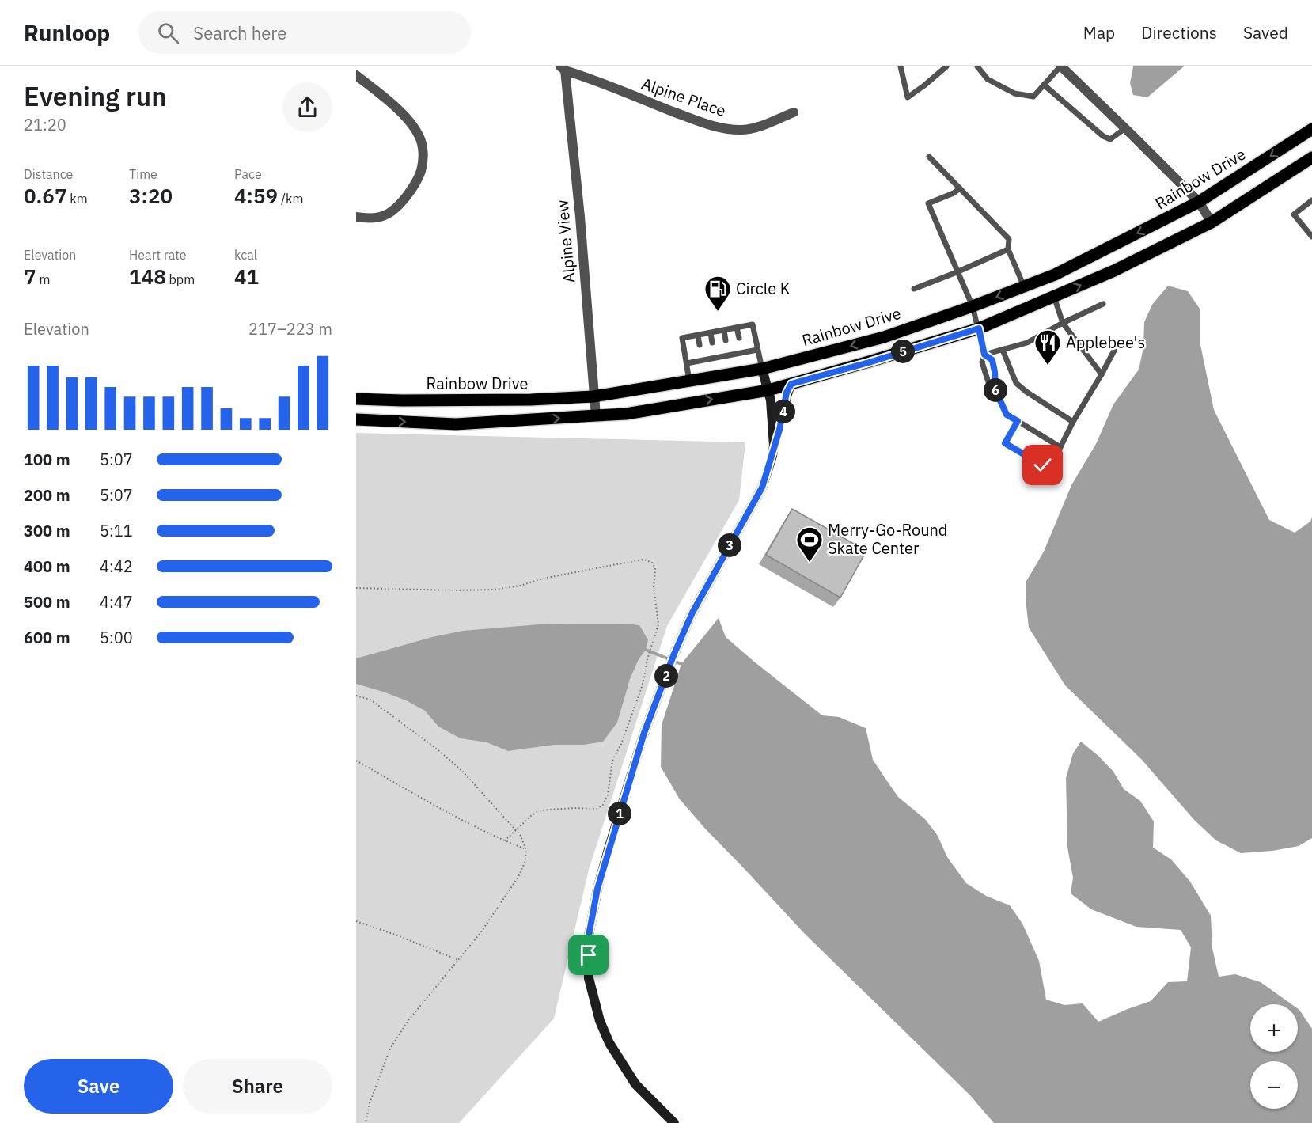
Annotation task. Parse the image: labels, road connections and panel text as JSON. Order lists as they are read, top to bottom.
{
  "streets": {
    "main road": ["Rainbow Drive"],
    "street": ["Alpine Place", "Alpine View"]
  },
  "crossings": [
    ["Alpine Place", "Alpine View"],
    ["Rainbow Drive", "Alpine View"]
  ],
  "places": {
    "fuel station": ["Circle K"],
    "restaurant": ["Applebee's"],
    "sports": ["Merry-Go-Round Skate Center"]
  },
  "page": {
    "header": "Runloop",
    "search": "Search here",
    "nav": ["Map", "Directions", "Saved"],
    "heading": ["Evening run", "21:20"],
    "stats": [
      ["Distance", "0.67 km"],
      ["Time", "3:20"],
      ["Pace", "4:59 /km"],
      ["Elevation", "7 m"],
      ["Heart rate", "148 bpm"],
      ["kcal", "41"]
    ],
    "chart": ["Elevation", "217–223 m"],
    "pins": [
      "5",
      "6",
      "4",
      "3",
      "2",
      "1"
    ],
    "list": [
      {
        "name": "100 m",
        "note": "5:07"
      },
      {
        "name": "200 m",
        "note": "5:07"
      },
      {
        "name": "300 m",
        "note": "5:11"
      },
      {
        "name": "400 m",
        "note": "4:42"
      },
      {
        "name": "500 m",
        "note": "4:47"
      },
      {
        "name": "600 m",
        "note": "5:00"
      }
    ],
    "map_buttons": ["+", "−"],
    "buttons": ["Save", "Share"]
  }
}
